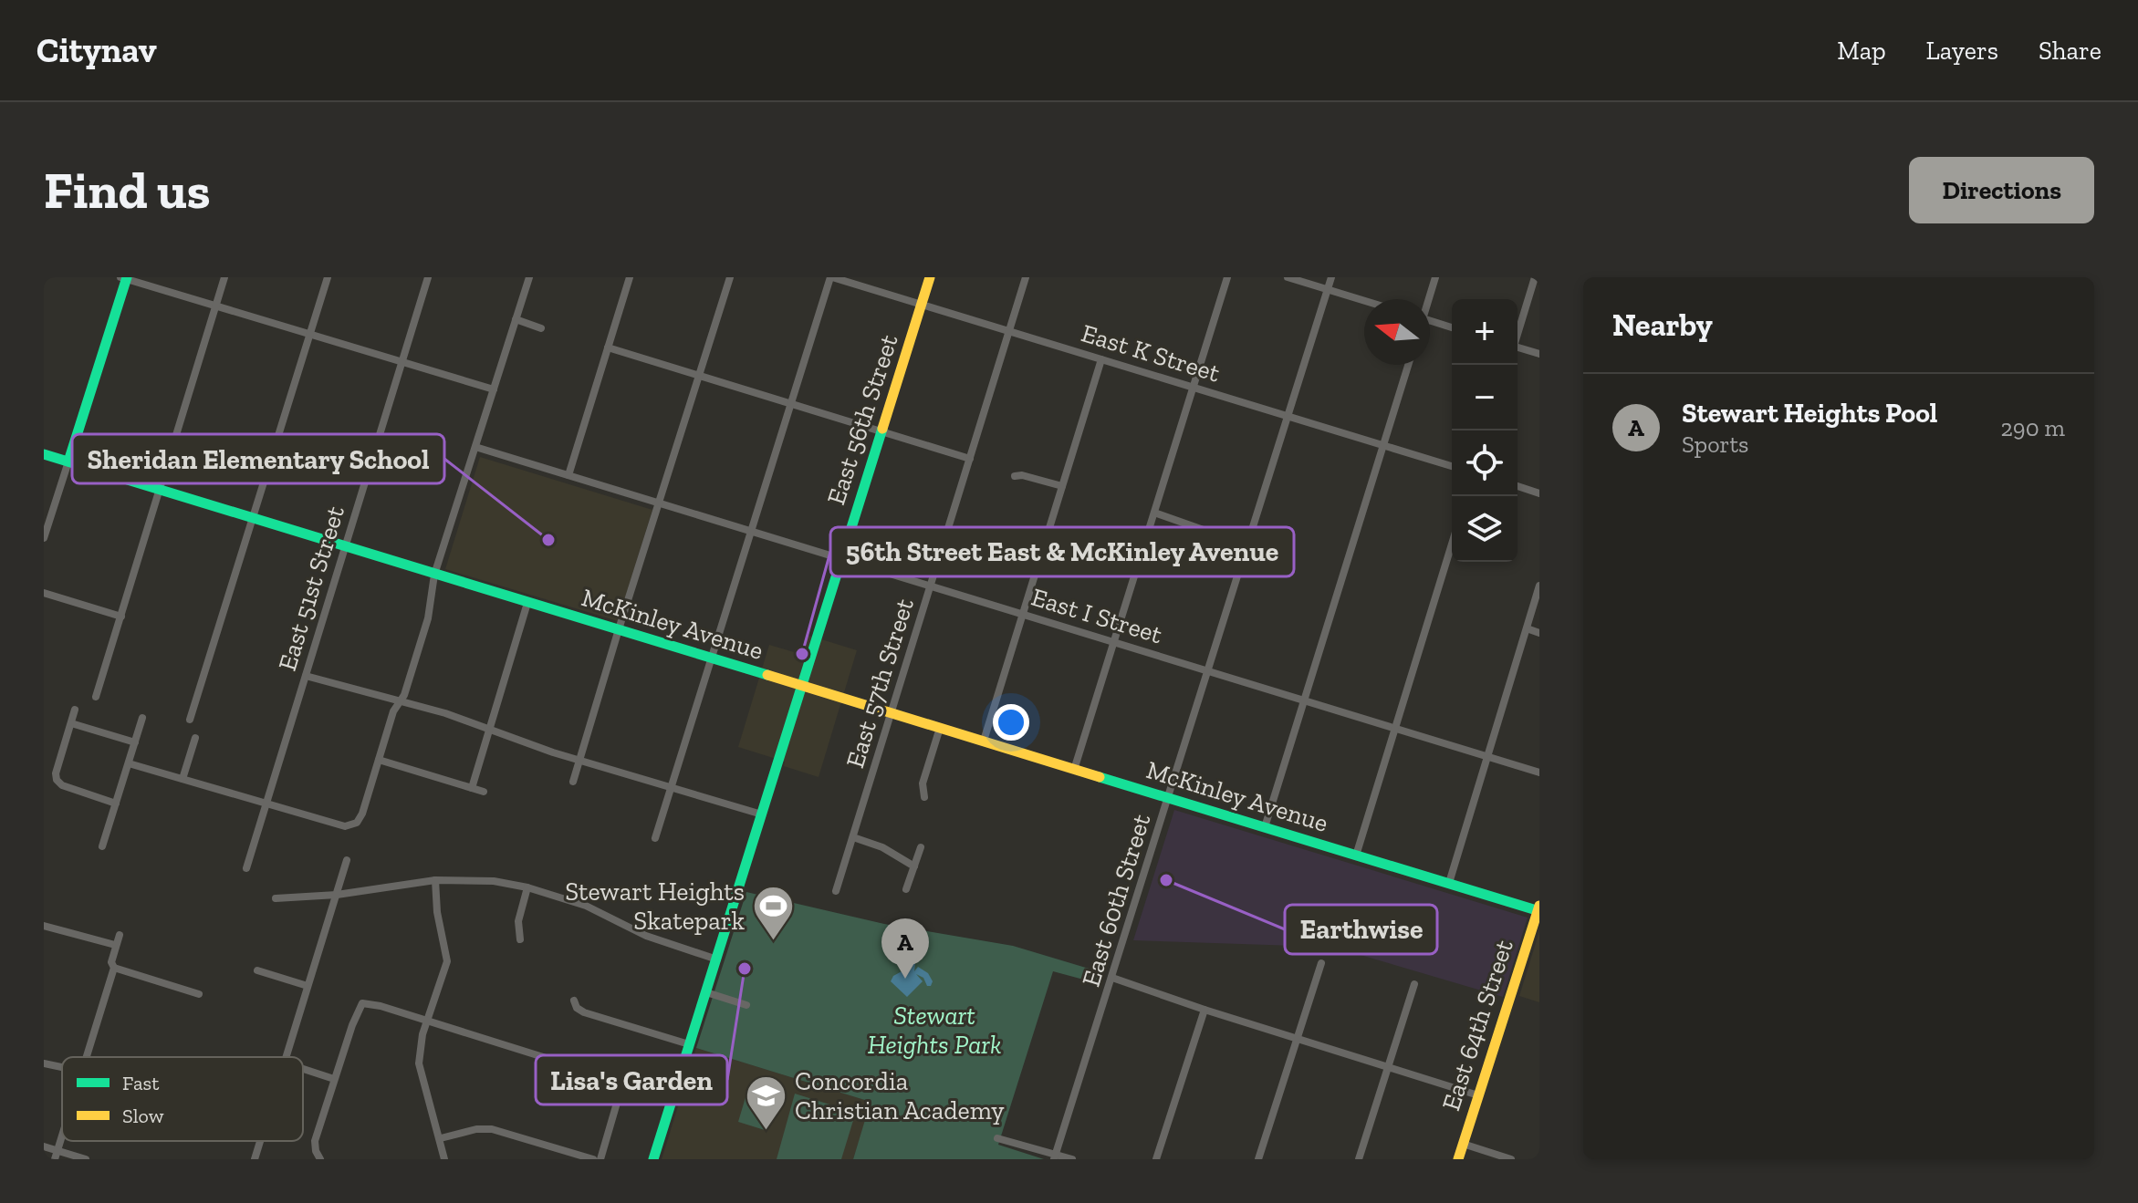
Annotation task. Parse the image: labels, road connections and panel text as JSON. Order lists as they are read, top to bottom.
{
  "streets": {
    "main road": ["East 56th Street", "McKinley Avenue", "East 64th Street"],
    "street": [
      "East K Street",
      "East 51st Street",
      "East I Street",
      "East 57th Street",
      "East 60th Street"
    ]
  },
  "crossings": [
    ["East K Street", "East 56th Street"],
    ["East K Street", "East 57th Street"],
    ["East K Street", "East 60th Street"],
    ["East 56th Street", "East I Street"],
    ["East 56th Street", "McKinley Avenue"],
    ["East 51st Street", "McKinley Avenue"],
    ["East I Street", "East 57th Street"],
    ["East I Street", "East 60th Street"],
    ["McKinley Avenue", "East 57th Street"],
    ["McKinley Avenue", "East 60th Street"],
    ["McKinley Avenue", "East 64th Street"]
  ],
  "parks": ["Stewart Heights Park"],
  "places": {
    "other": [
      "Sheridan Elementary School",
      "56th Street East & McKinley Avenue",
      "Earthwise",
      "Lisa's Garden"
    ],
    "sports": ["Stewart Heights Skatepark"],
    "school or university": ["Concordia Christian Academy"]
  },
  "legend": ["Fast", "Slow"],
  "north": "left",
  "page": {
    "header": "Citynav",
    "nav": ["Map", "Layers", "Share"],
    "buttons": "Directions",
    "title": "Find us",
    "heading": "Nearby",
    "map_buttons": ["+", "−"],
    "list": [
      {
        "mark": "A",
        "name": "Stewart Heights Pool",
        "note": "Sports",
        "value": "290 m"
      }
    ],
    "pins": "A"
  }
}
